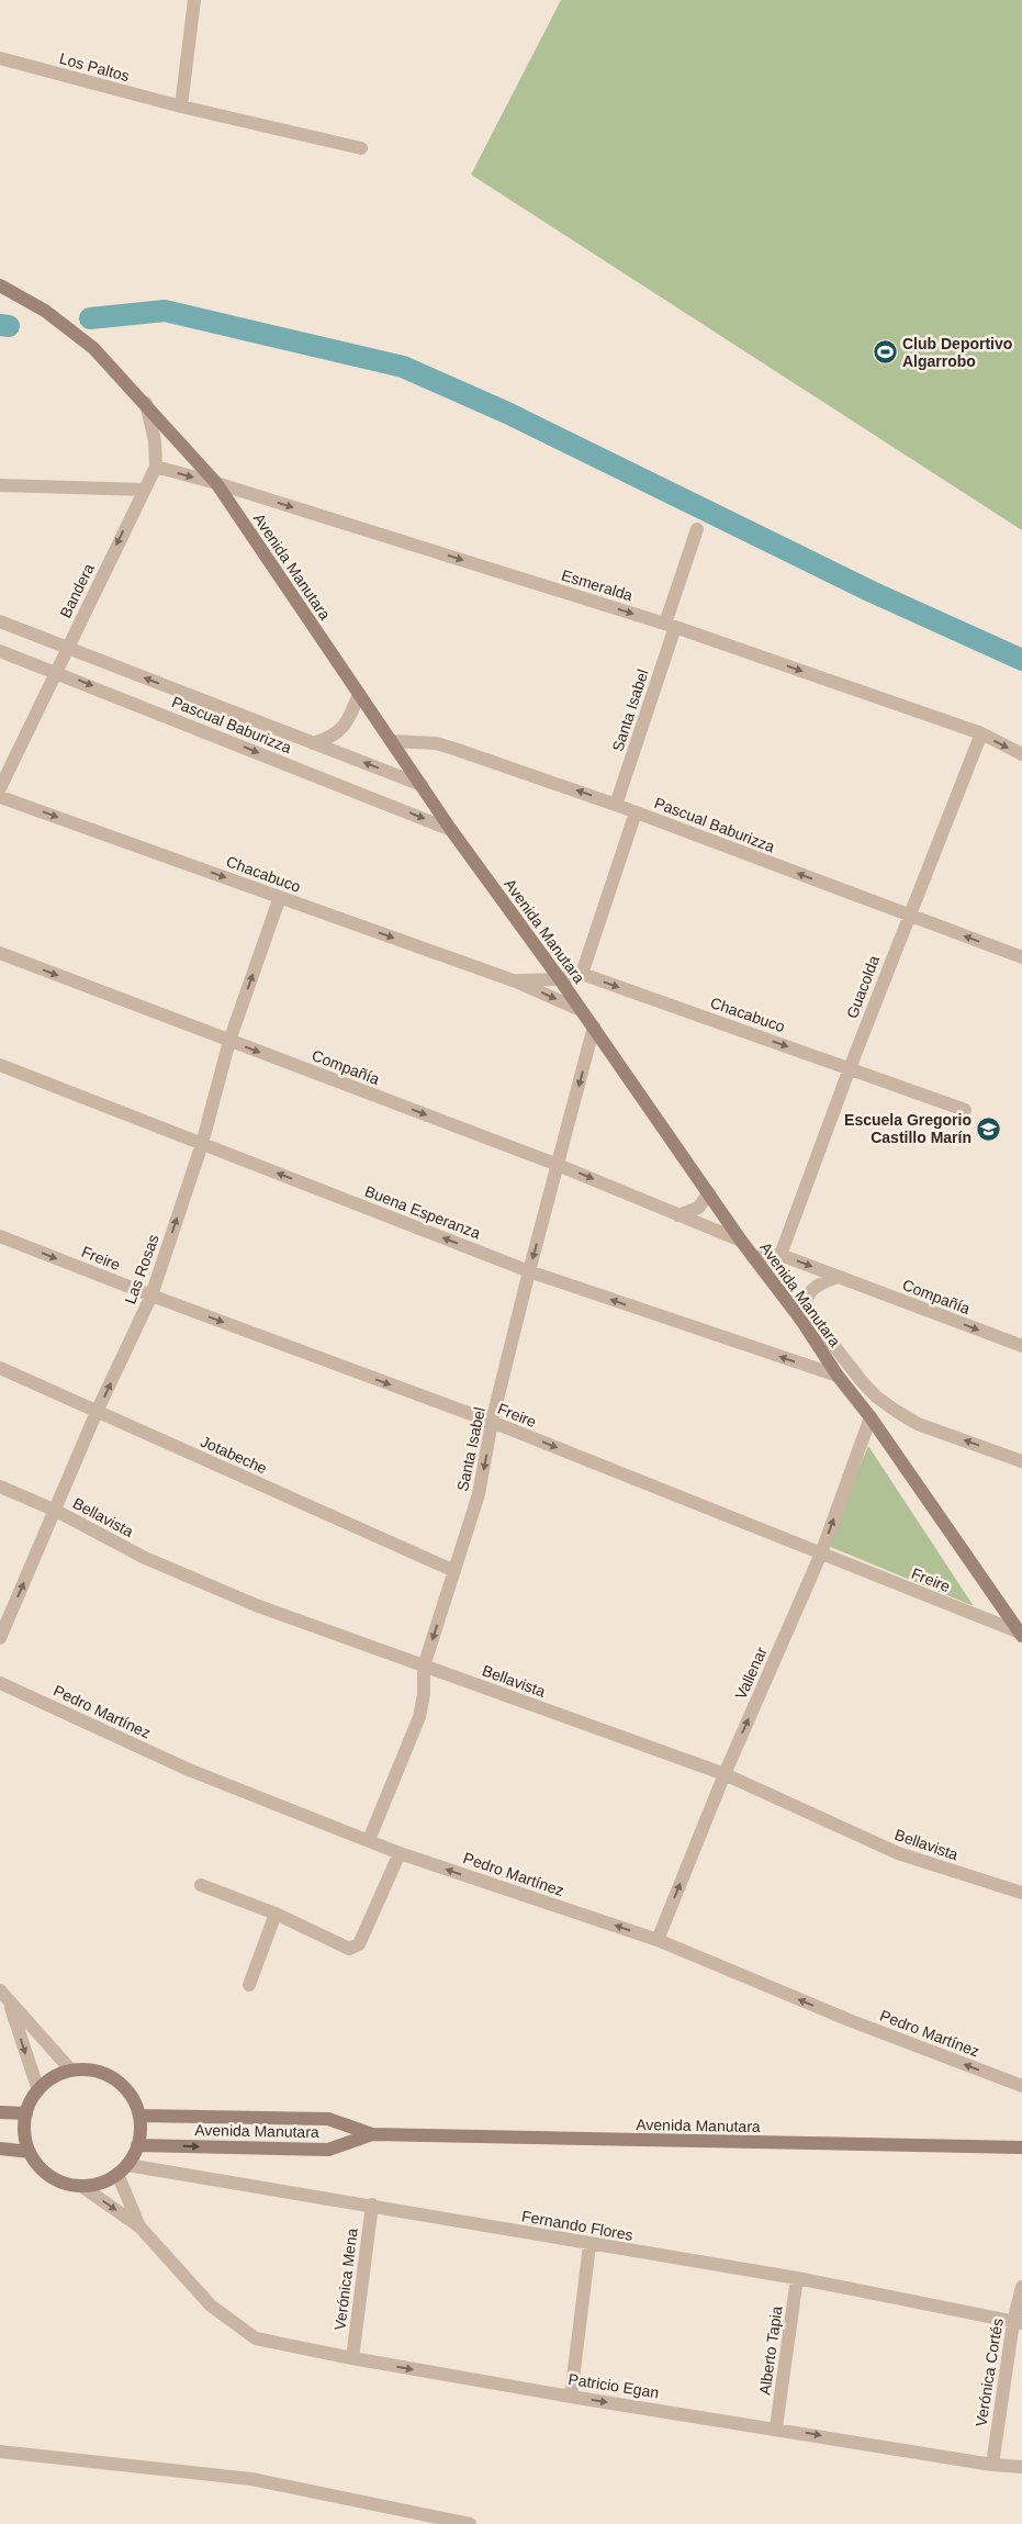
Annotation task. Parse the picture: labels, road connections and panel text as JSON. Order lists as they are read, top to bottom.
{
  "streets": {
    "main road": ["Avenida Manutara"],
    "street": [
      "Los Paltos",
      "Esmeralda",
      "Bandera",
      "Santa Isabel",
      "Pascual Baburizza",
      "Chacabuco",
      "Guacolda",
      "Compañía",
      "Buena Esperanza",
      "Freire",
      "Las Rosas",
      "Jotabeche",
      "Bellavista",
      "Vallenar",
      "Pedro Martínez",
      "Fernando Flores",
      "Verónica Mena",
      "Alberto Tapia",
      "Verónica Cortés",
      "Patricio Egan"
    ]
  },
  "crossings": [
    ["Avenida Manutara", "Esmeralda"],
    ["Avenida Manutara", "Santa Isabel"],
    ["Avenida Manutara", "Pascual Baburizza"],
    ["Avenida Manutara", "Chacabuco"],
    ["Avenida Manutara", "Compañía"],
    ["Avenida Manutara", "Buena Esperanza"],
    ["Avenida Manutara", "Freire"],
    ["Avenida Manutara", "Vallenar"],
    ["Avenida Manutara", "Fernando Flores"],
    ["Esmeralda", "Bandera"],
    ["Esmeralda", "Santa Isabel"],
    ["Esmeralda", "Guacolda"],
    ["Bandera", "Pascual Baburizza"],
    ["Santa Isabel", "Pascual Baburizza"],
    ["Santa Isabel", "Compañía"],
    ["Santa Isabel", "Buena Esperanza"],
    ["Santa Isabel", "Freire"],
    ["Santa Isabel", "Jotabeche"],
    ["Santa Isabel", "Bellavista"],
    ["Santa Isabel", "Pedro Martínez"],
    ["Pascual Baburizza", "Guacolda"],
    ["Chacabuco", "Guacolda"],
    ["Chacabuco", "Las Rosas"],
    ["Guacolda", "Compañía"],
    ["Compañía", "Las Rosas"],
    ["Buena Esperanza", "Las Rosas"],
    ["Freire", "Las Rosas"],
    ["Freire", "Vallenar"],
    ["Las Rosas", "Jotabeche"],
    ["Las Rosas", "Bellavista"],
    ["Bellavista", "Vallenar"],
    ["Vallenar", "Pedro Martínez"],
    ["Fernando Flores", "Verónica Mena"],
    ["Fernando Flores", "Alberto Tapia"],
    ["Fernando Flores", "Verónica Cortés"],
    ["Verónica Mena", "Patricio Egan"],
    ["Alberto Tapia", "Patricio Egan"],
    ["Verónica Cortés", "Patricio Egan"]
  ],
  "one_way": [
    "Esmeralda",
    "Bandera",
    "Santa Isabel",
    "Chacabuco",
    "Compañía",
    "Buena Esperanza",
    "Freire",
    "Las Rosas",
    "Vallenar",
    "Pedro Martínez",
    "Patricio Egan"
  ],
  "places": {
    "sports": ["Club Deportivo Algarrobo"],
    "school or university": ["Escuela Gregorio Castillo Marín"]
  }
}
